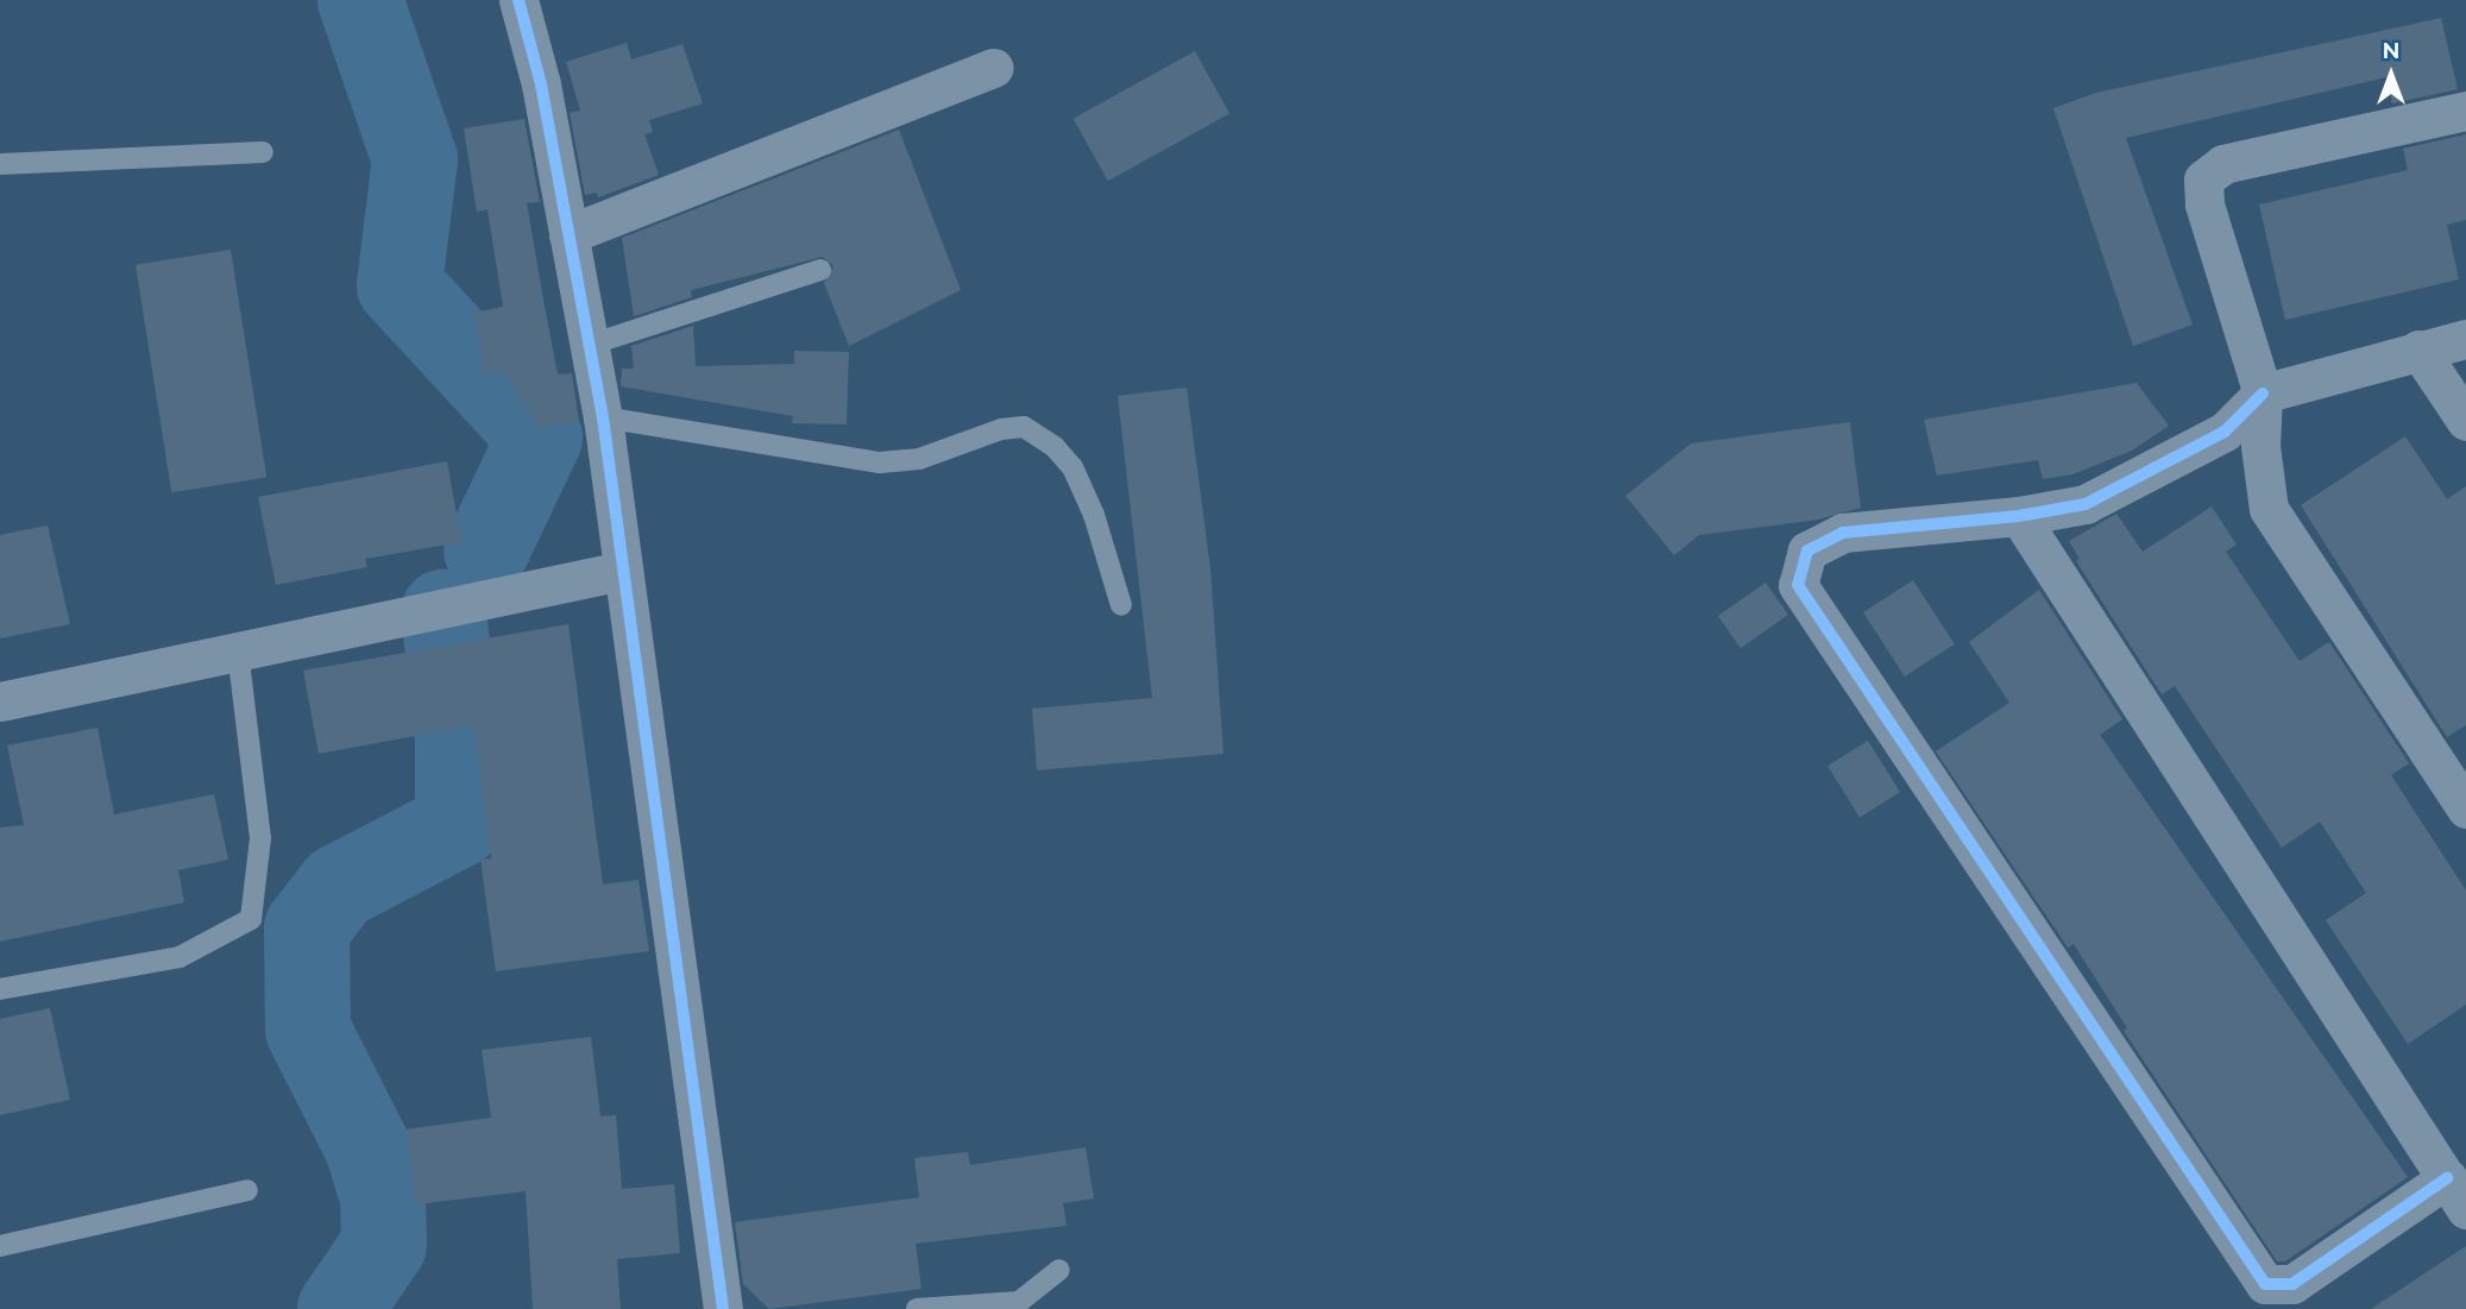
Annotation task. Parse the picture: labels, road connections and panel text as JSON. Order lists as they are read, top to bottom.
{
  "north": "top"
}
